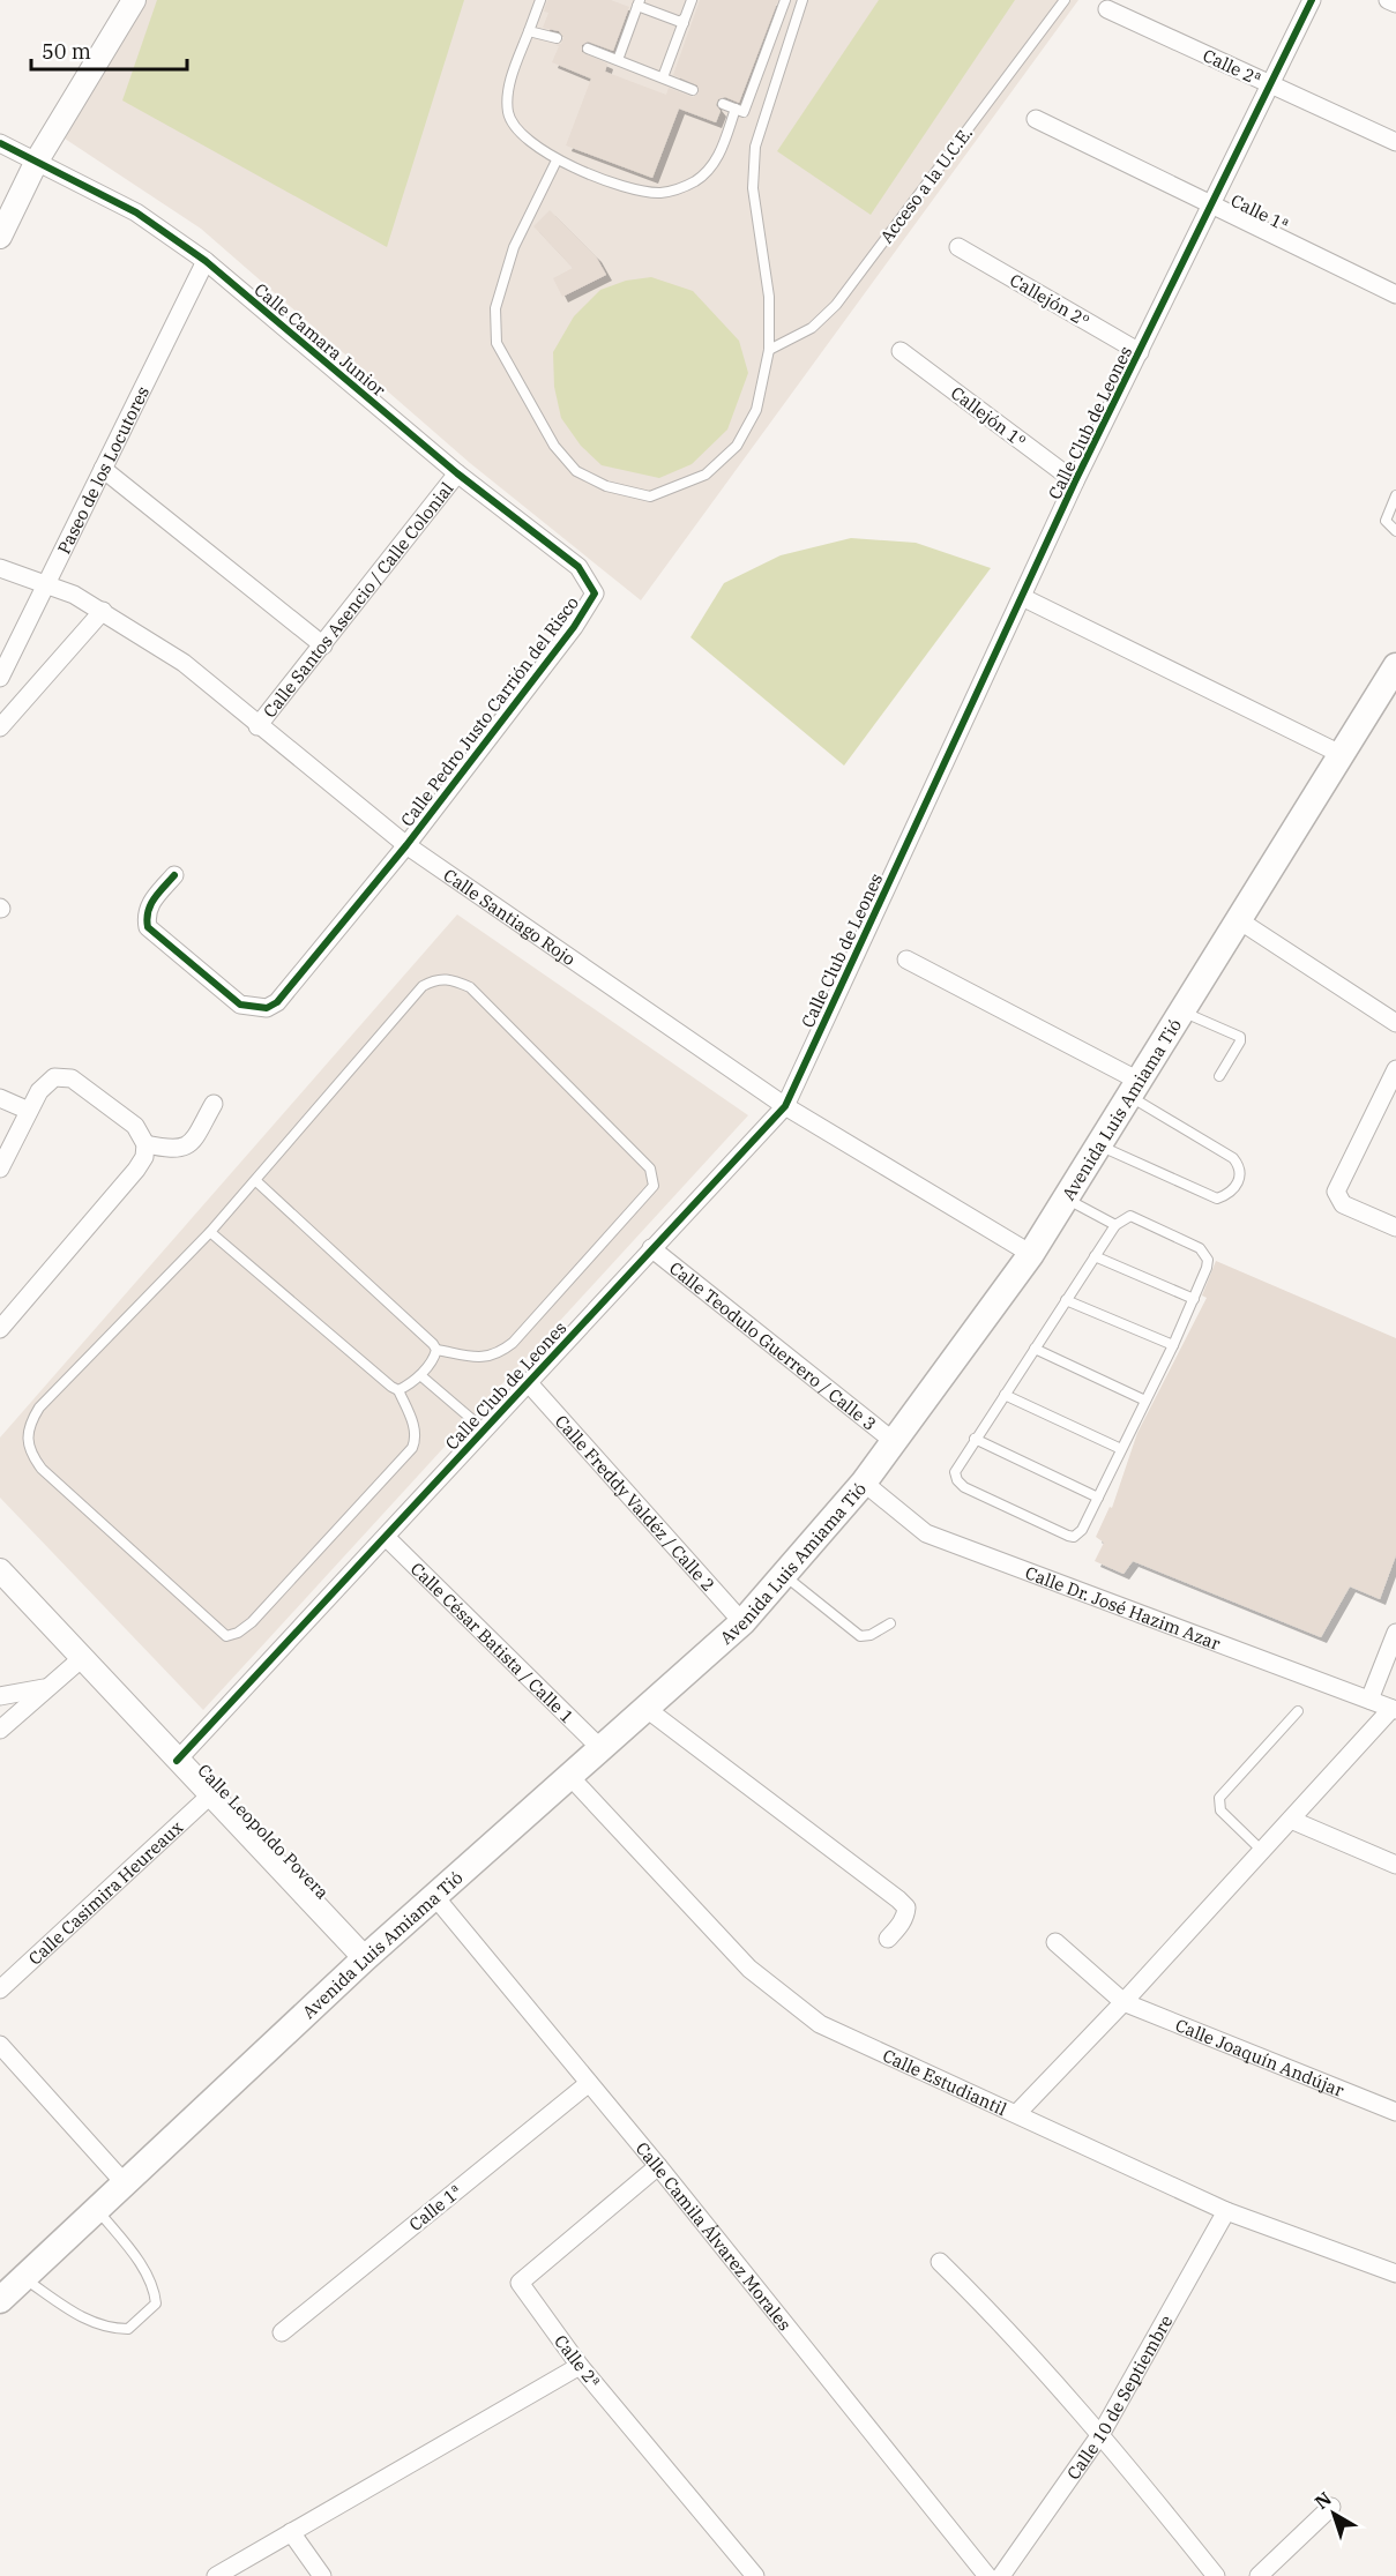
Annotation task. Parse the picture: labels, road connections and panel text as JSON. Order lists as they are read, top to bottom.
{
  "streets": {
    "main road": ["Avenida Luis Amiama Tió"],
    "street": [
      "Calle 2ª",
      "Calle 1ª",
      "Callejón 2º",
      "Calle Camara Junior",
      "Callejón 1º",
      "Calle Club de Leones",
      "Paseo de los Locutores",
      "Calle Santos Asencio / Calle Colonial",
      "Calle Pedro Justo Carrión del Risco",
      "Calle Santiago Rojo",
      "Calle Teodulo Guerrero / Calle 3",
      "Calle Freddy Valdéz / Calle 2",
      "Calle Dr. José Hazim Azar",
      "Calle César Batista / Calle 1",
      "Calle Leopoldo Povera",
      "Calle Casimira Heureaux",
      "Calle Joaquín Andújar",
      "Calle Estudiantil",
      "Calle Camila Álvarez Morales",
      "Calle 10 de Septiembre"
    ],
    "lane": ["Acceso a la U.C.E."]
  },
  "crossings": [
    ["Calle 2ª", "Calle Club de Leones"],
    ["Calle 2ª", "Calle Camila Álvarez Morales"],
    ["Calle 1ª", "Calle Club de Leones"],
    ["Calle 1ª", "Calle Camila Álvarez Morales"],
    ["Callejón 2º", "Calle Club de Leones"],
    ["Calle Camara Junior", "Paseo de los Locutores"],
    ["Calle Camara Junior", "Calle Santos Asencio / Calle Colonial"],
    ["Calle Camara Junior", "Calle Pedro Justo Carrión del Risco"],
    ["Callejón 1º", "Calle Club de Leones"],
    ["Calle Club de Leones", "Calle Santiago Rojo"],
    ["Calle Club de Leones", "Calle Teodulo Guerrero / Calle 3"],
    ["Calle Club de Leones", "Calle Freddy Valdéz / Calle 2"],
    ["Calle Club de Leones", "Calle César Batista / Calle 1"],
    ["Calle Club de Leones", "Calle Leopoldo Povera"],
    ["Paseo de los Locutores", "Calle Santiago Rojo"],
    ["Calle Santos Asencio / Calle Colonial", "Calle Santiago Rojo"],
    ["Calle Pedro Justo Carrión del Risco", "Calle Santiago Rojo"],
    ["Calle Santiago Rojo", "Avenida Luis Amiama Tió"],
    ["Avenida Luis Amiama Tió", "Calle Teodulo Guerrero / Calle 3"],
    ["Avenida Luis Amiama Tió", "Calle Freddy Valdéz / Calle 2"],
    ["Avenida Luis Amiama Tió", "Calle Dr. José Hazim Azar"],
    ["Avenida Luis Amiama Tió", "Calle César Batista / Calle 1"],
    ["Avenida Luis Amiama Tió", "Calle Leopoldo Povera"],
    ["Avenida Luis Amiama Tió", "Calle Estudiantil"],
    ["Avenida Luis Amiama Tió", "Calle Camila Álvarez Morales"],
    ["Calle Leopoldo Povera", "Calle Casimira Heureaux"],
    ["Calle Estudiantil", "Calle 10 de Septiembre"]
  ],
  "scale_bar": "50 m",
  "north": "top left"
}
